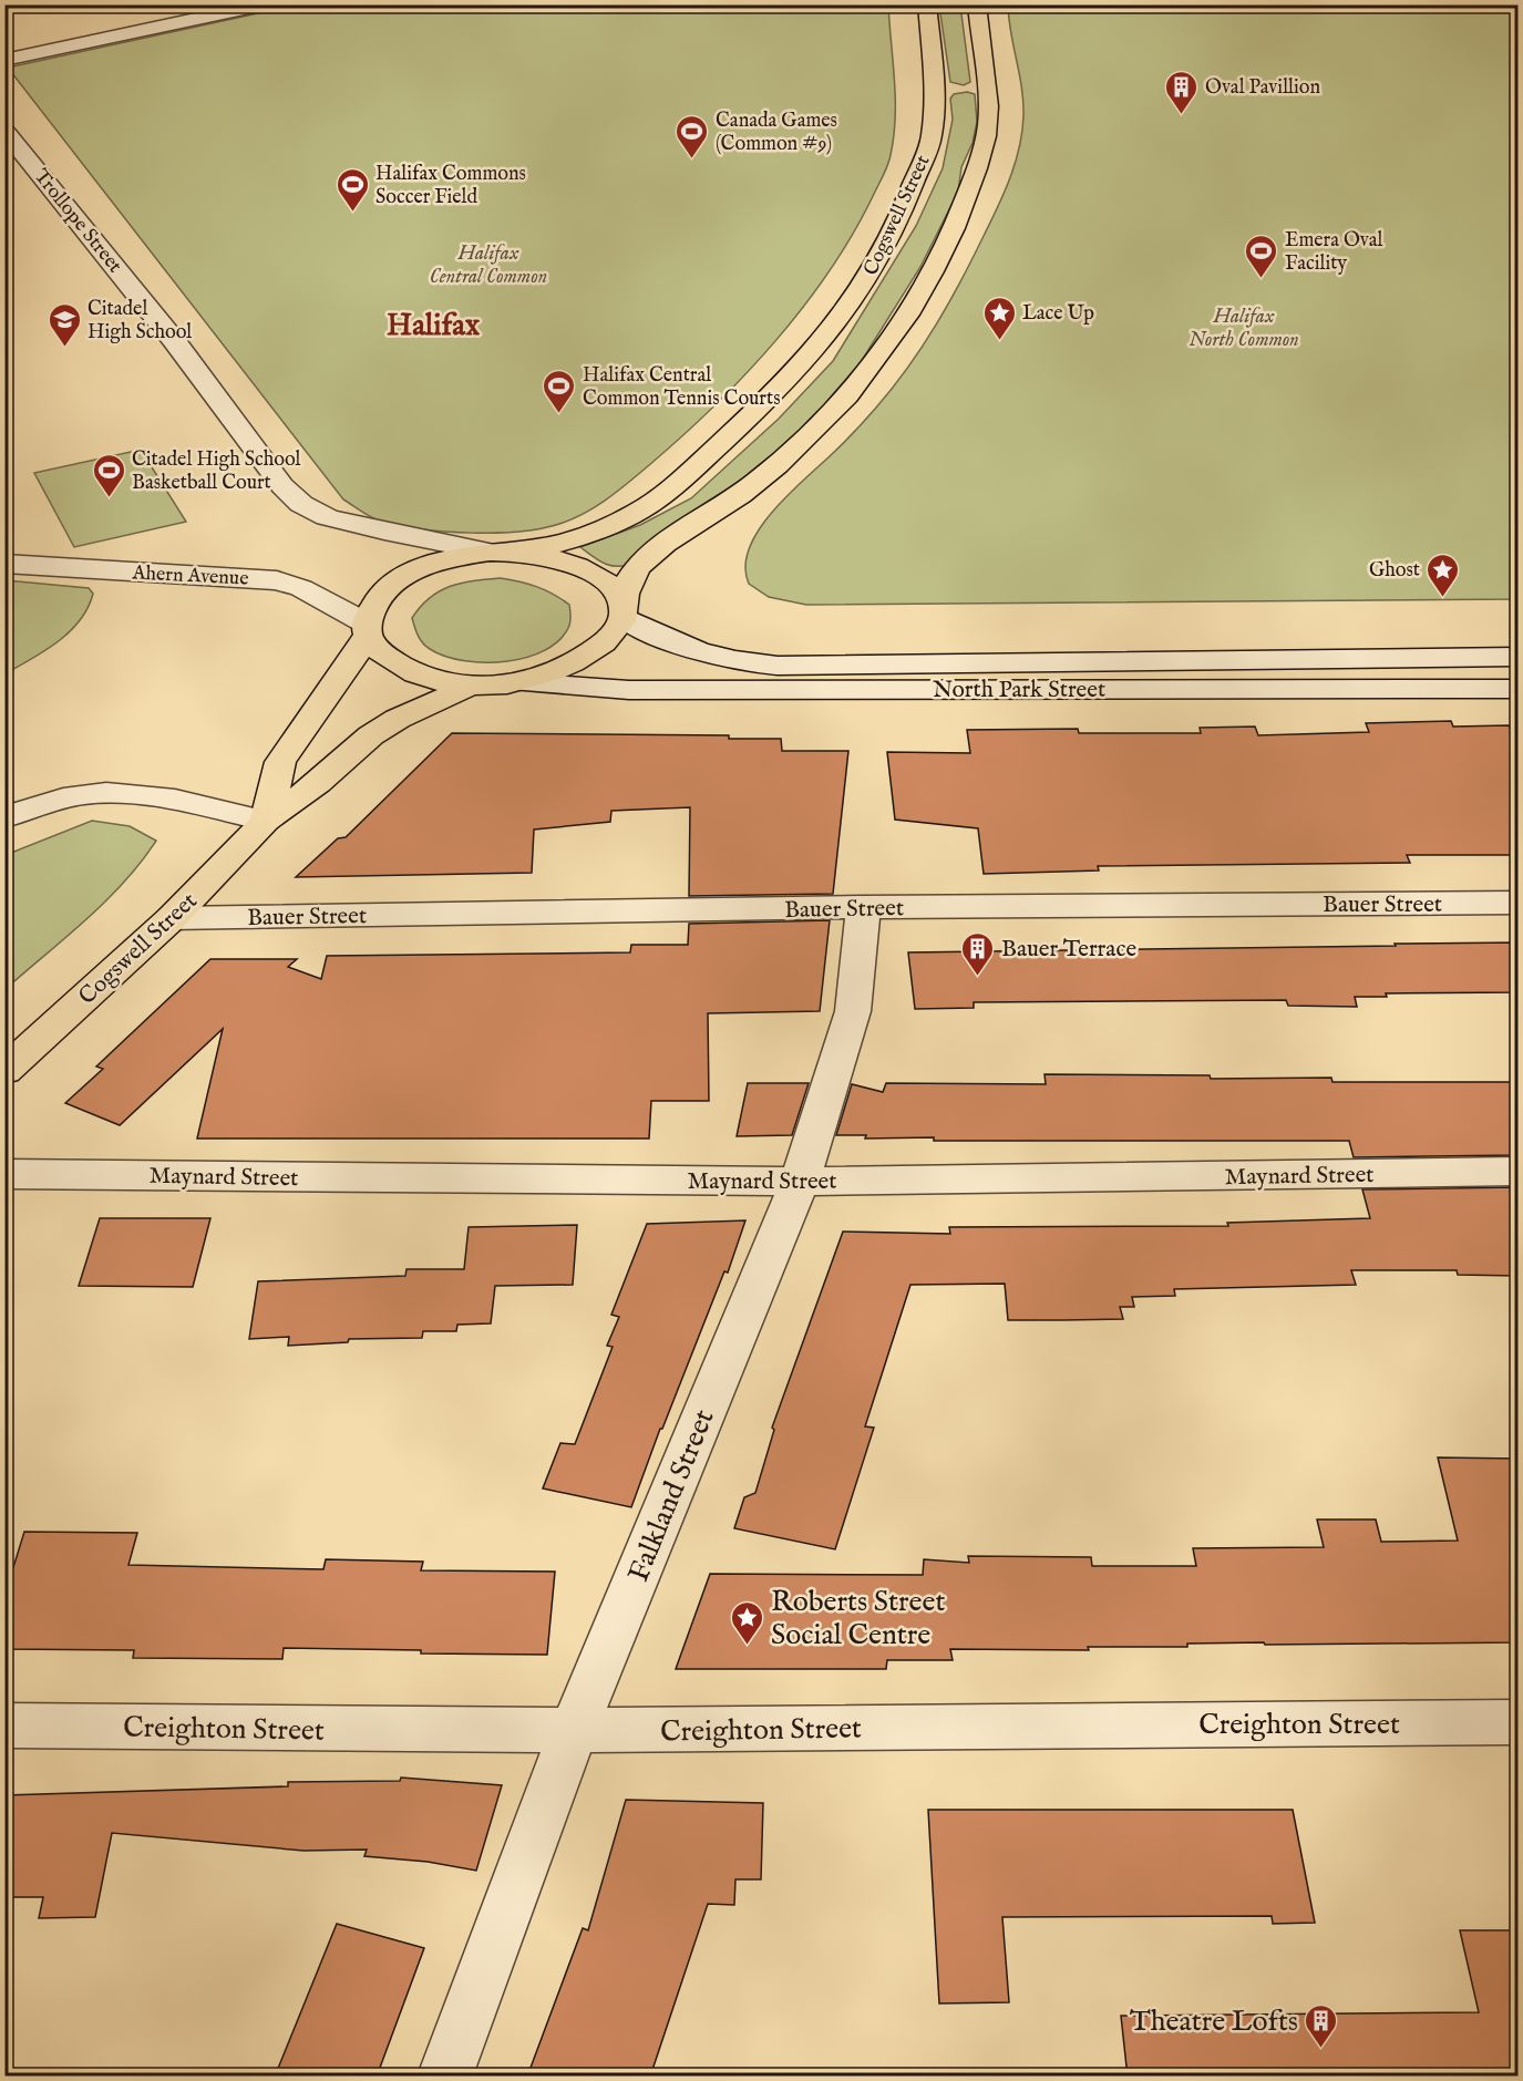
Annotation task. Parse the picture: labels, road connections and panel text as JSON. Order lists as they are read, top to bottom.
{
  "streets": {
    "main road": ["Cogswell Street"],
    "street": [
      "Trollope Street",
      "Ahern Avenue",
      "North Park Street",
      "Bauer Street",
      "Maynard Street",
      "Falkland Street",
      "Creighton Street"
    ]
  },
  "crossings": [
    ["Cogswell Street", "Trollope Street"],
    ["Cogswell Street", "Ahern Avenue"],
    ["Cogswell Street", "Bauer Street"],
    ["Bauer Street", "Falkland Street"],
    ["Maynard Street", "Falkland Street"],
    ["Falkland Street", "Creighton Street"]
  ],
  "districts": ["Halifax"],
  "parks": ["Halifax Central Common", "Halifax North Common"],
  "places": {
    "building": ["Oval Pavillion", "Bauer Terrace", "Theatre Lofts"],
    "sports": [
      "Canada Games (Common #9)",
      "Halifax Commons Soccer Field",
      "Emera Oval Facility",
      "Halifax Central Common Tennis Courts",
      "Citadel High School Basketball Court"
    ],
    "place": ["Lace Up", "Ghost", "Roberts Street Social Centre"],
    "school or university": ["Citadel High School"]
  }
}
